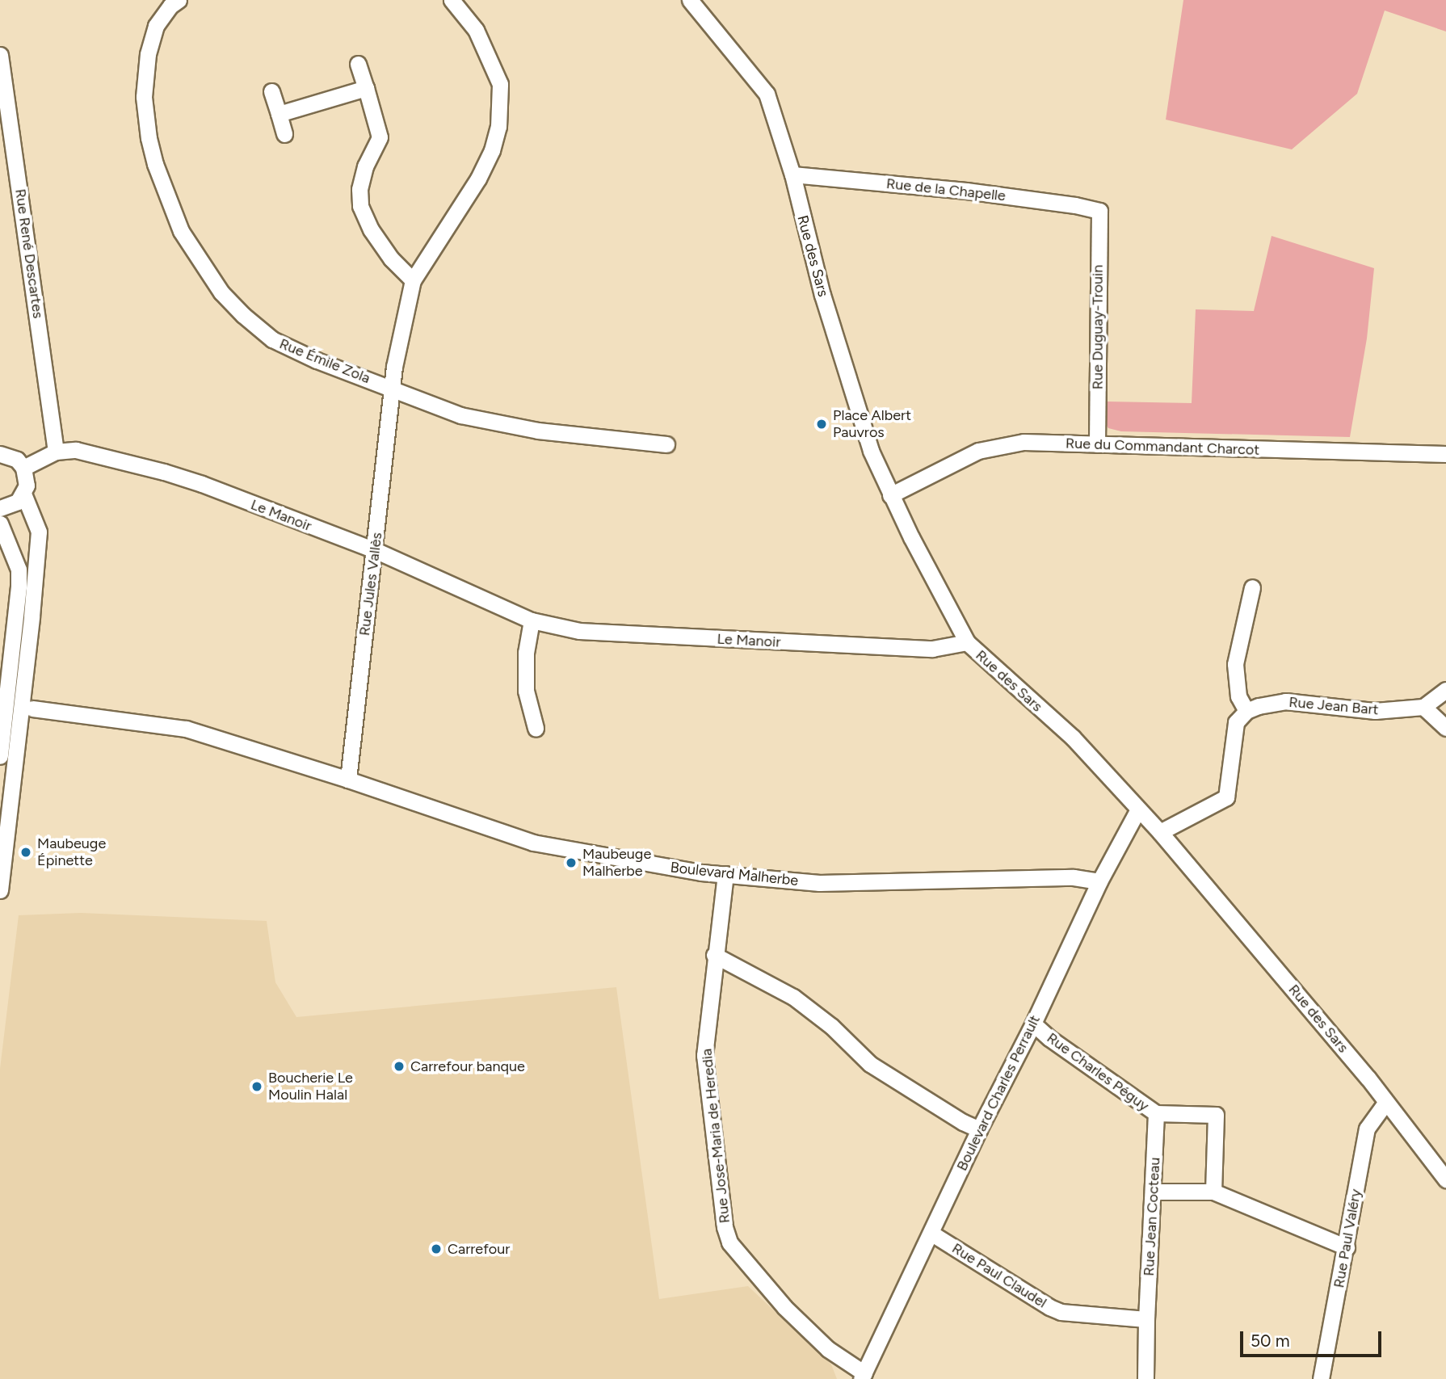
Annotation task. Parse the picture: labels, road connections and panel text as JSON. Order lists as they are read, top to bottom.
{
  "streets": {
    "street": [
      "Rue de la Chapelle",
      "Rue René Descartes",
      "Rue des Sars",
      "Rue Duguay-Trouin",
      "Rue Émile Zola",
      "Rue du Commandant Charcot",
      "Le Manoir",
      "Rue Jules Vallès",
      "Rue Jean Bart",
      "Boulevard Malherbe",
      "Rue Charles Péguy",
      "Boulevard Charles Perrault",
      "Rue Jose-Maria de Heredia",
      "Rue Jean Cocteau",
      "Rue Paul Valéry",
      "Rue Paul Claudel"
    ]
  },
  "crossings": [
    ["Rue de la Chapelle", "Rue des Sars"],
    ["Rue de la Chapelle", "Rue Duguay-Trouin"],
    ["Rue René Descartes", "Le Manoir"],
    ["Rue des Sars", "Rue du Commandant Charcot"],
    ["Rue des Sars", "Le Manoir"],
    ["Rue des Sars", "Boulevard Charles Perrault"],
    ["Rue des Sars", "Rue Paul Valéry"],
    ["Rue Duguay-Trouin", "Rue du Commandant Charcot"],
    ["Rue Émile Zola", "Rue Jules Vallès"],
    ["Le Manoir", "Rue Jules Vallès"],
    ["Rue Jules Vallès", "Boulevard Malherbe"],
    ["Boulevard Malherbe", "Boulevard Charles Perrault"],
    ["Boulevard Malherbe", "Rue Jose-Maria de Heredia"],
    ["Rue Charles Péguy", "Boulevard Charles Perrault"],
    ["Rue Charles Péguy", "Rue Jean Cocteau"],
    ["Boulevard Charles Perrault", "Rue Jose-Maria de Heredia"],
    ["Boulevard Charles Perrault", "Rue Paul Claudel"],
    ["Rue Jean Cocteau", "Rue Paul Claudel"]
  ],
  "places": [
    "Place Albert Pauvros",
    "Maubeuge Épinette",
    "Maubeuge Malherbe",
    "Carrefour banque",
    "Boucherie Le Moulin Halal",
    "Carrefour"
  ],
  "scale_bar": "50 m"
}
